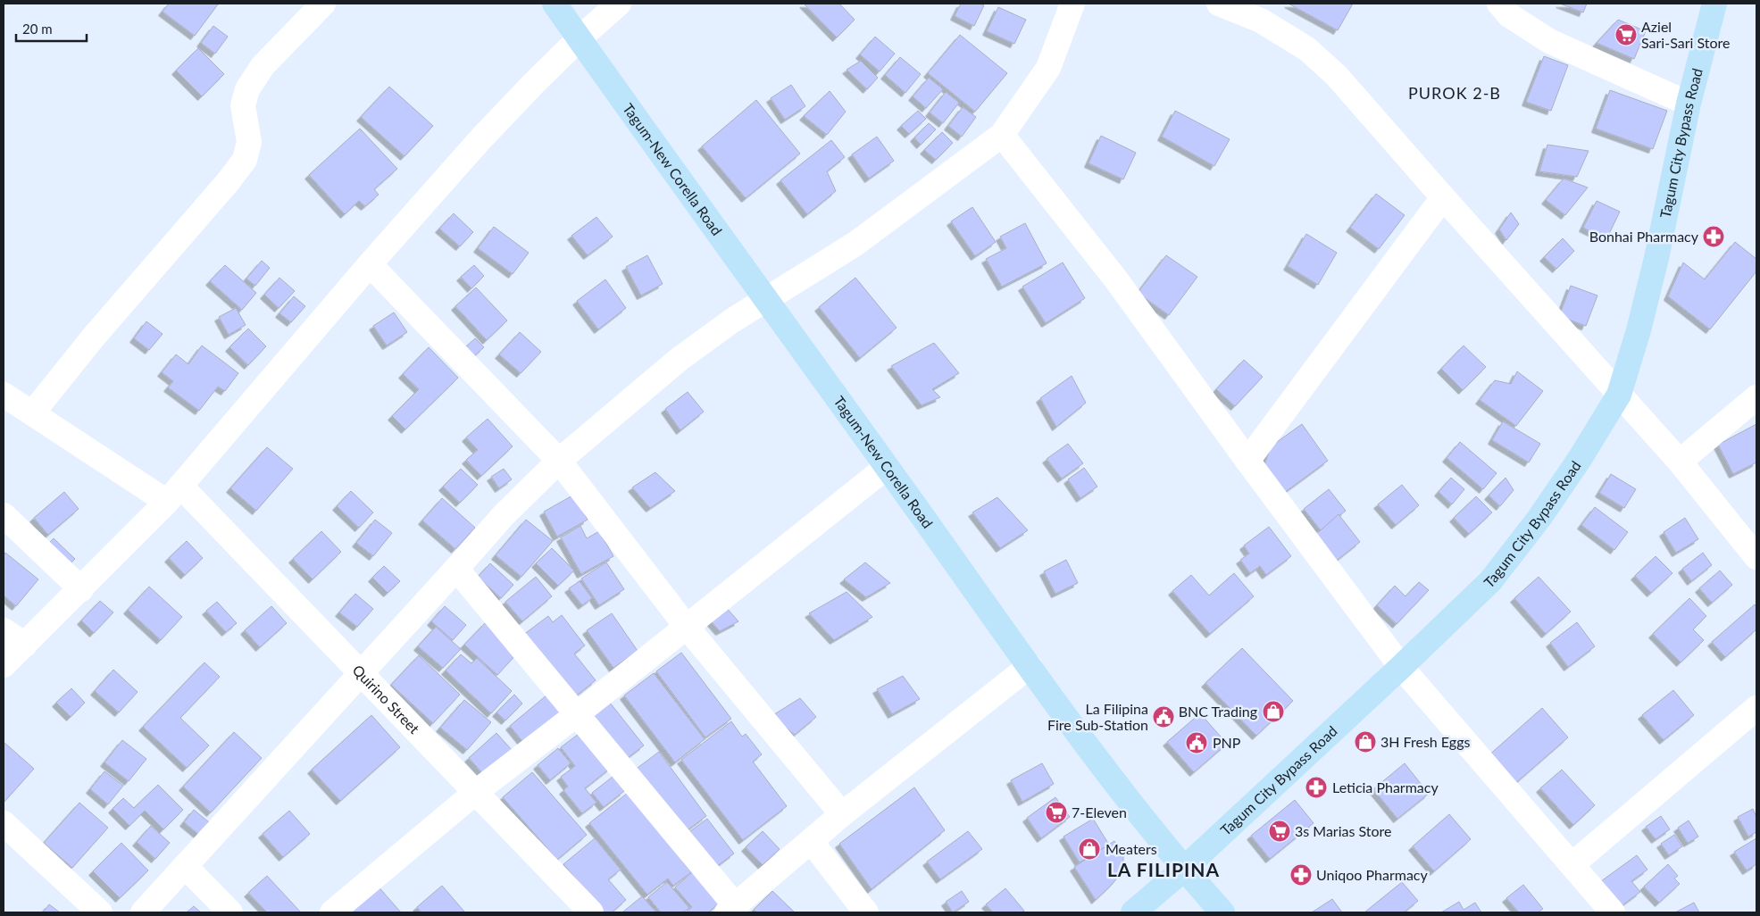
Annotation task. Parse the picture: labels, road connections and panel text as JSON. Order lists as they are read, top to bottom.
{
  "streets": {
    "main road": ["Tagum City Bypass Road", "Tagum-New Corella Road"],
    "street": ["Quirino Street"]
  },
  "crossings": [
    ["Tagum City Bypass Road", "Tagum-New Corella Road"]
  ],
  "districts": ["PUROK 2-B", "LA FILIPINA"],
  "places": {
    "supermarket": ["Aziel Sari-Sari Store", "7-Eleven", "3s Marias Store"],
    "pharmacy": ["Bonhai Pharmacy", "Leticia Pharmacy", "Uniqoo Pharmacy"],
    "shop": ["BNC Trading", "3H Fresh Eggs", "Meaters"],
    "public building": ["La Filipina Fire Sub-Station", "PNP"]
  },
  "scale_bar": "20 m"
}
